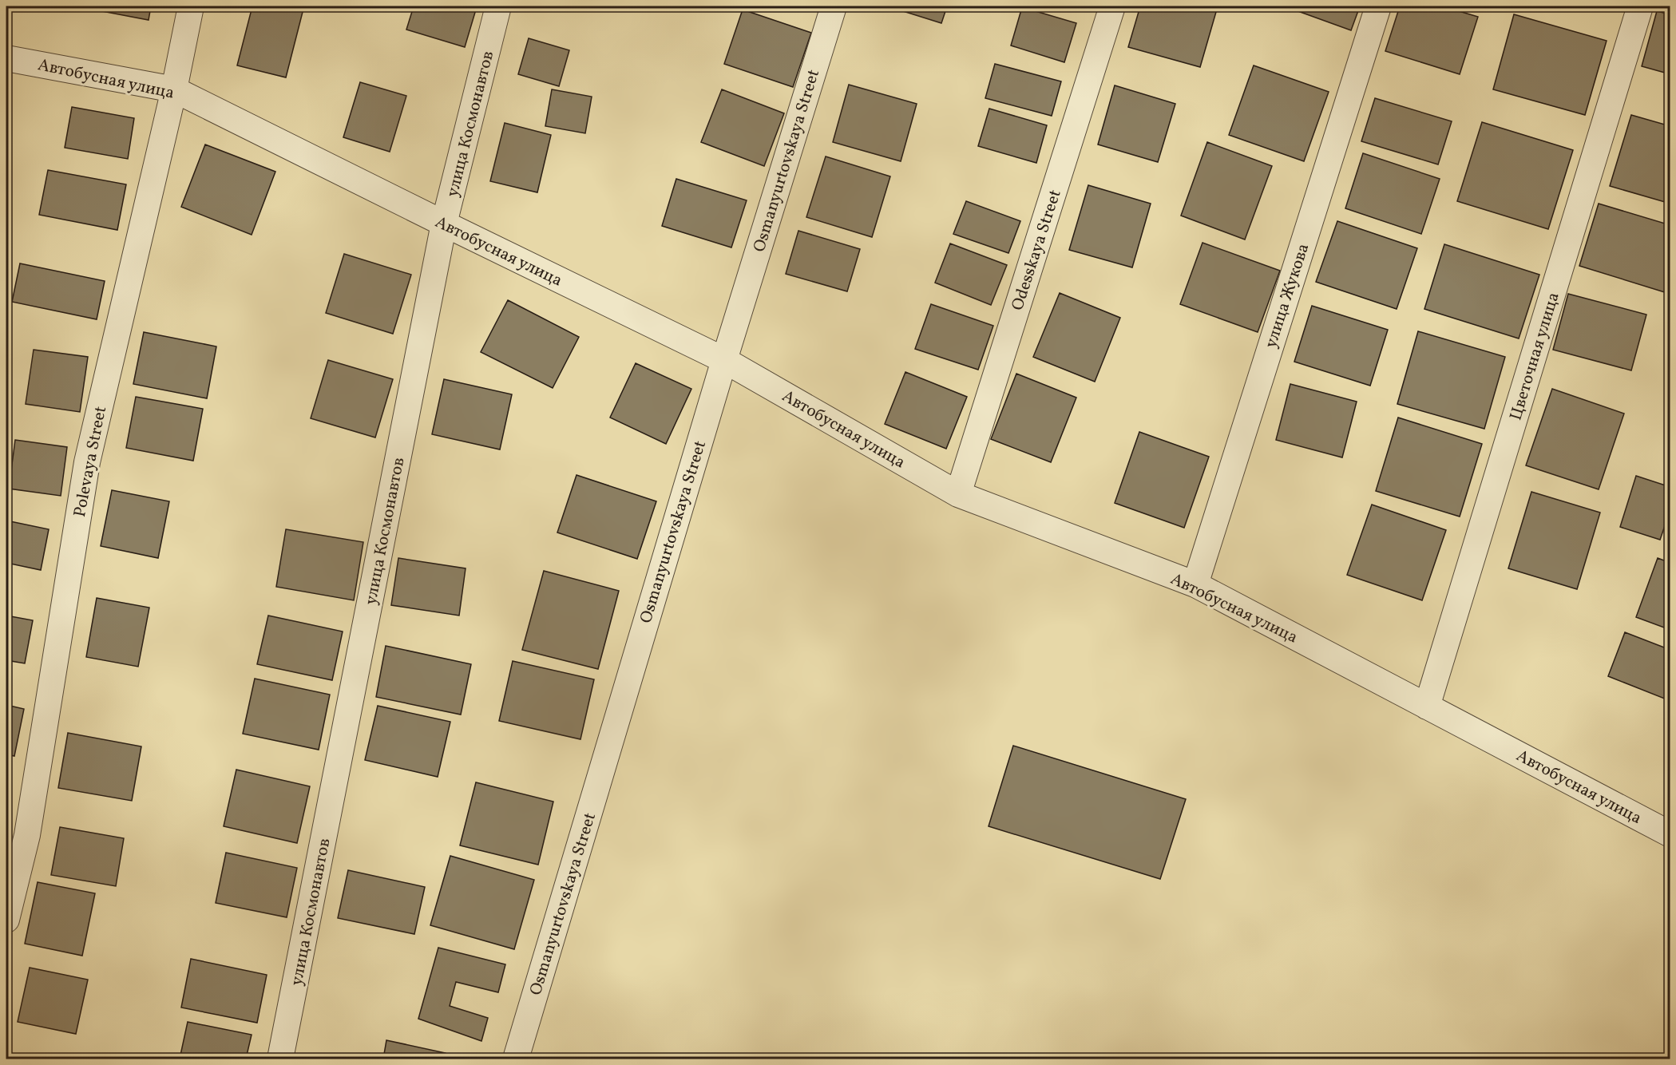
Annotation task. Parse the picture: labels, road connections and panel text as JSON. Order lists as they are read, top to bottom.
{
  "streets": {
    "street": [
      "Автобусная улица",
      "улица Космонавтов",
      "Osmanyurtovskaya Street",
      "Odesskaya Street",
      "улица Жукова",
      "Цветочная улица",
      "Polevaya Street"
    ]
  },
  "crossings": [
    ["Автобусная улица", "улица Космонавтов"],
    ["Автобусная улица", "Osmanyurtovskaya Street"],
    ["Автобусная улица", "Odesskaya Street"],
    ["Автобусная улица", "улица Жукова"],
    ["Автобусная улица", "Цветочная улица"],
    ["Автобусная улица", "Polevaya Street"]
  ]
}
